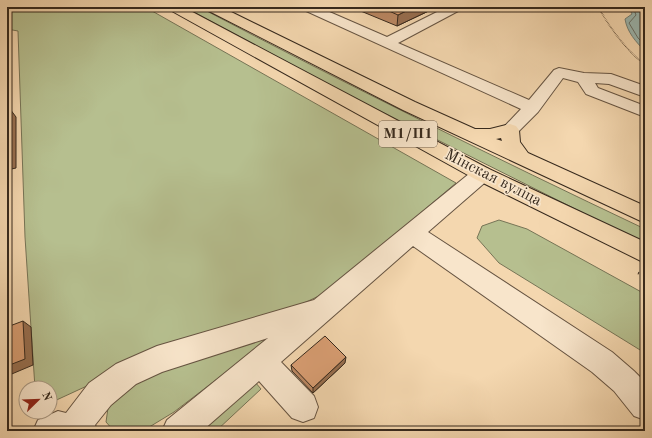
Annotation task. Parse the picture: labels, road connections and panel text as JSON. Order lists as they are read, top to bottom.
{
  "streets": {
    "main road": ["М1/П1", "Мінская вуліца"]
  },
  "north": "top right"
}
